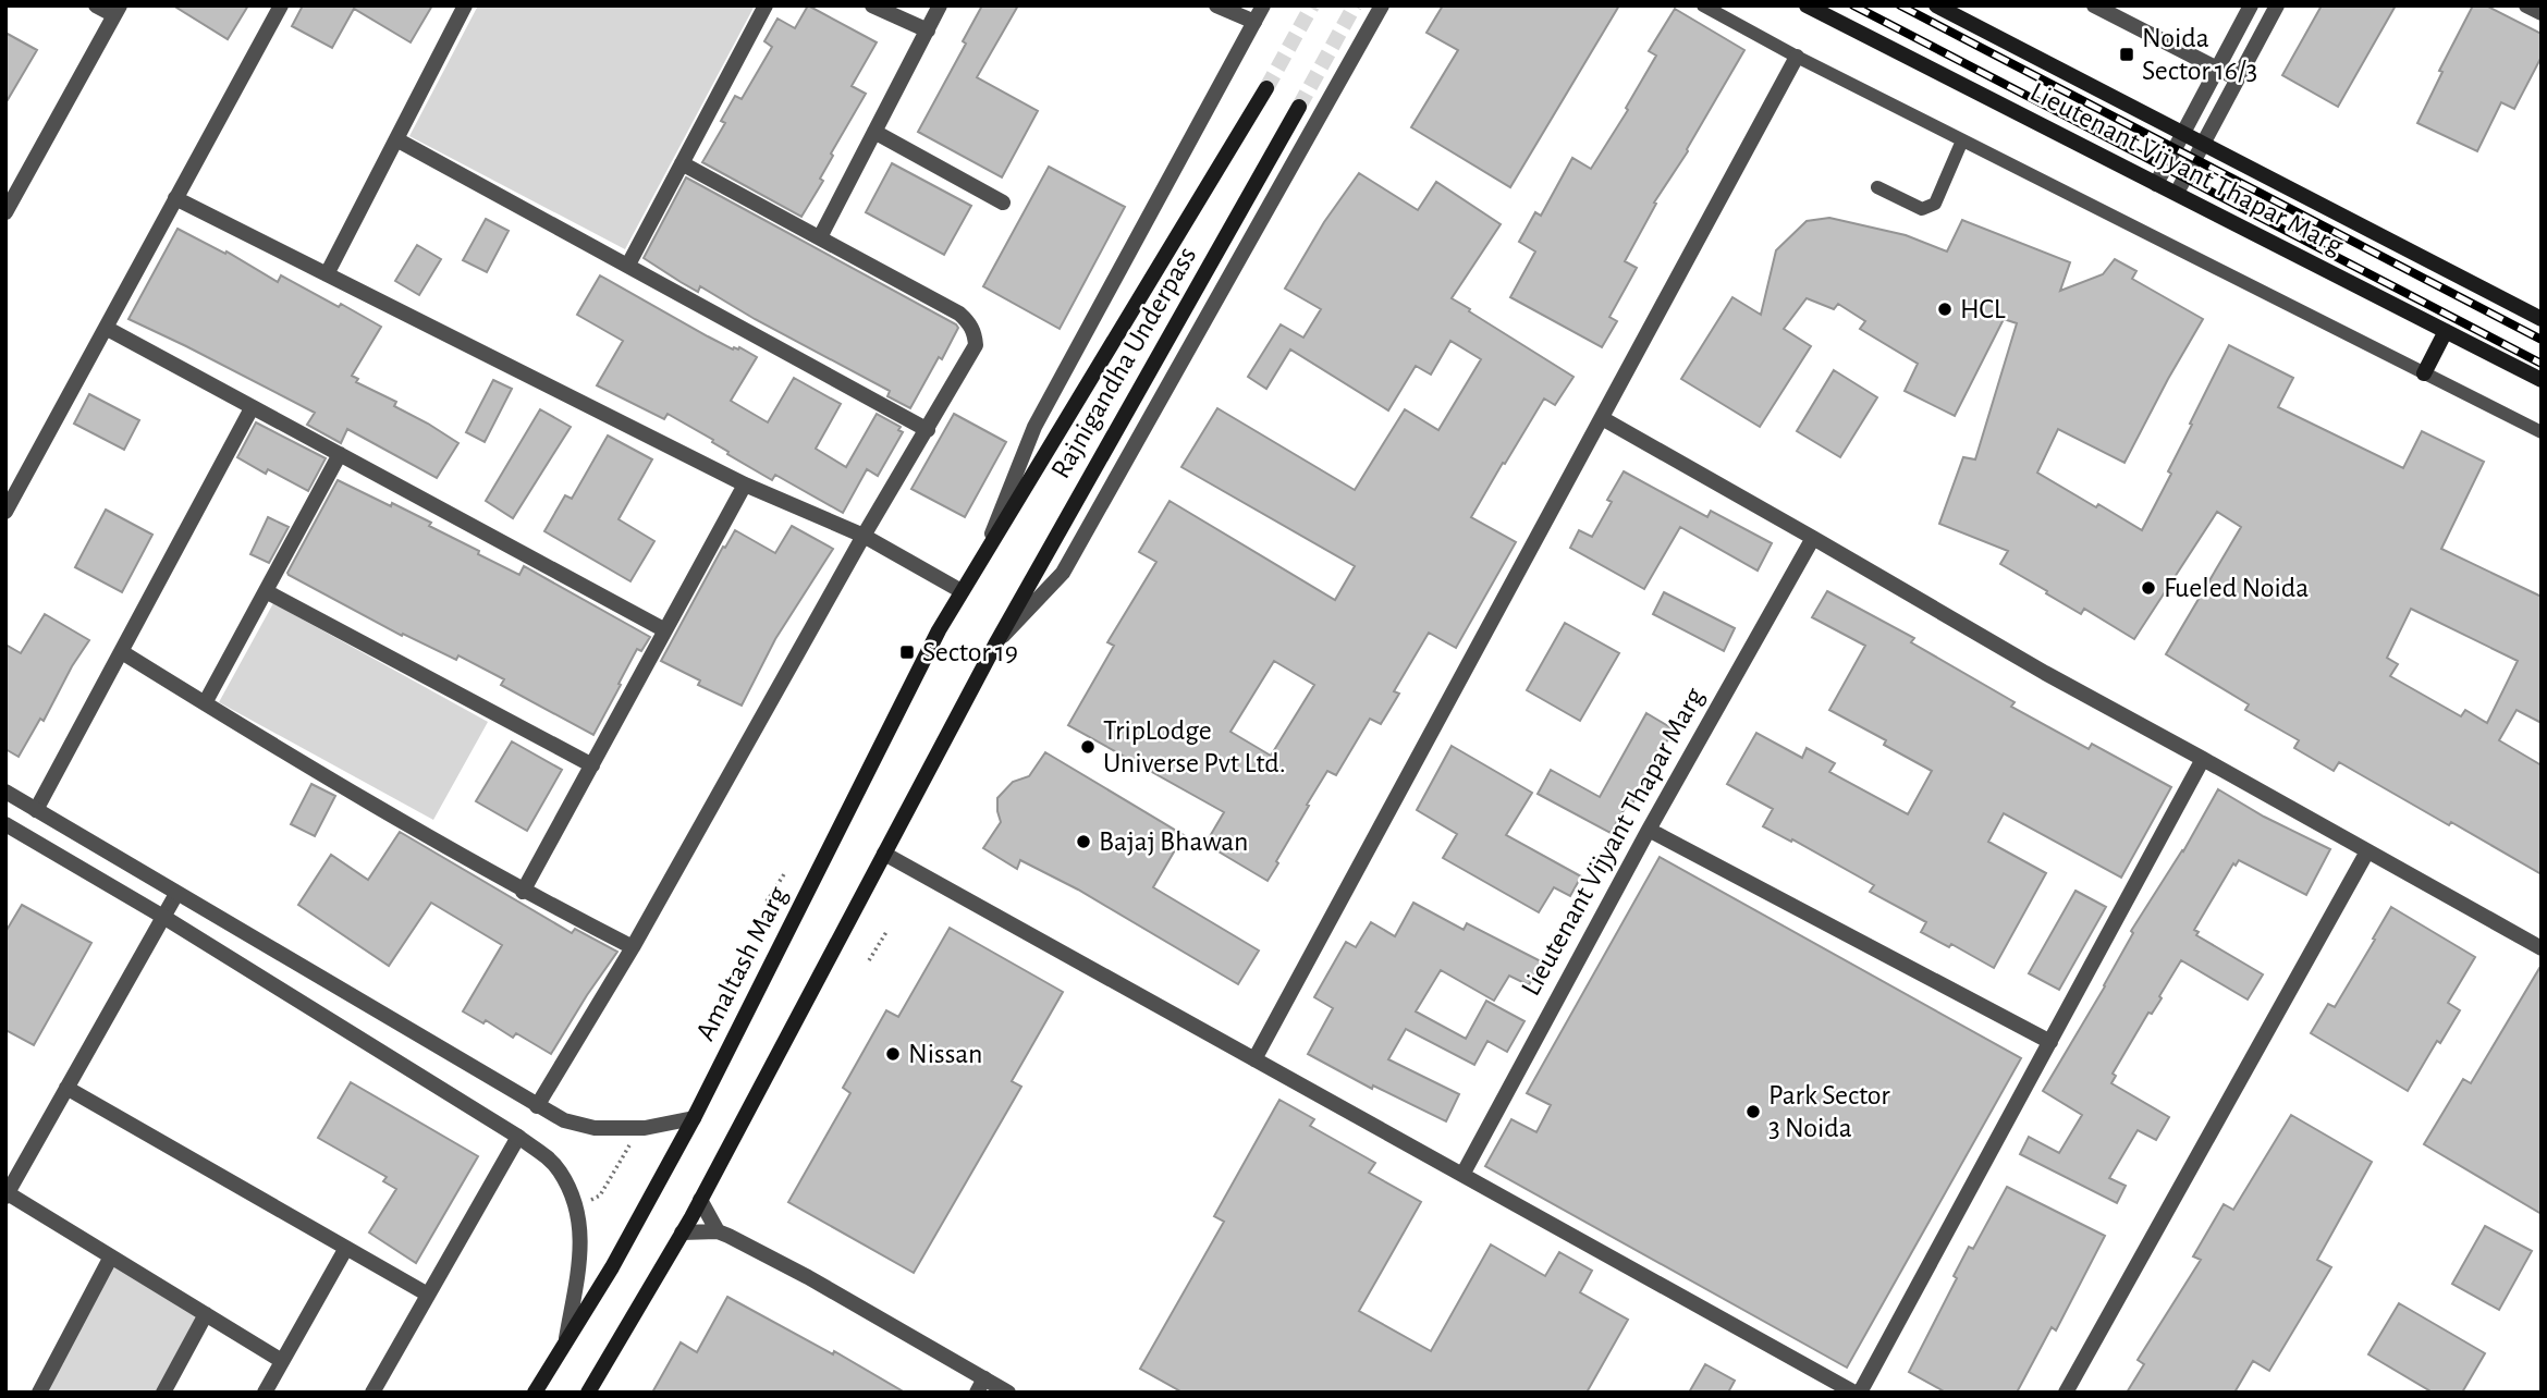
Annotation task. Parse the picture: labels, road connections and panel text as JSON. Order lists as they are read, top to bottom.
{
  "streets": {
    "main road": ["Lieutenant Vijyant Thapar Marg", "Rajnigandha Underpass", "Amaltash Marg"]
  },
  "crossings": [
    ["Rajnigandha Underpass", "Amaltash Marg"]
  ],
  "places": {
    "transit": ["Noida Sector 16/3", "Sector 19"],
    "other": [
      "HCL",
      "Fueled Noida",
      "TripLodge Universe Pvt Ltd.",
      "Bajaj Bhawan",
      "Nissan",
      "Park Sector 3 Noida"
    ]
  }
}
